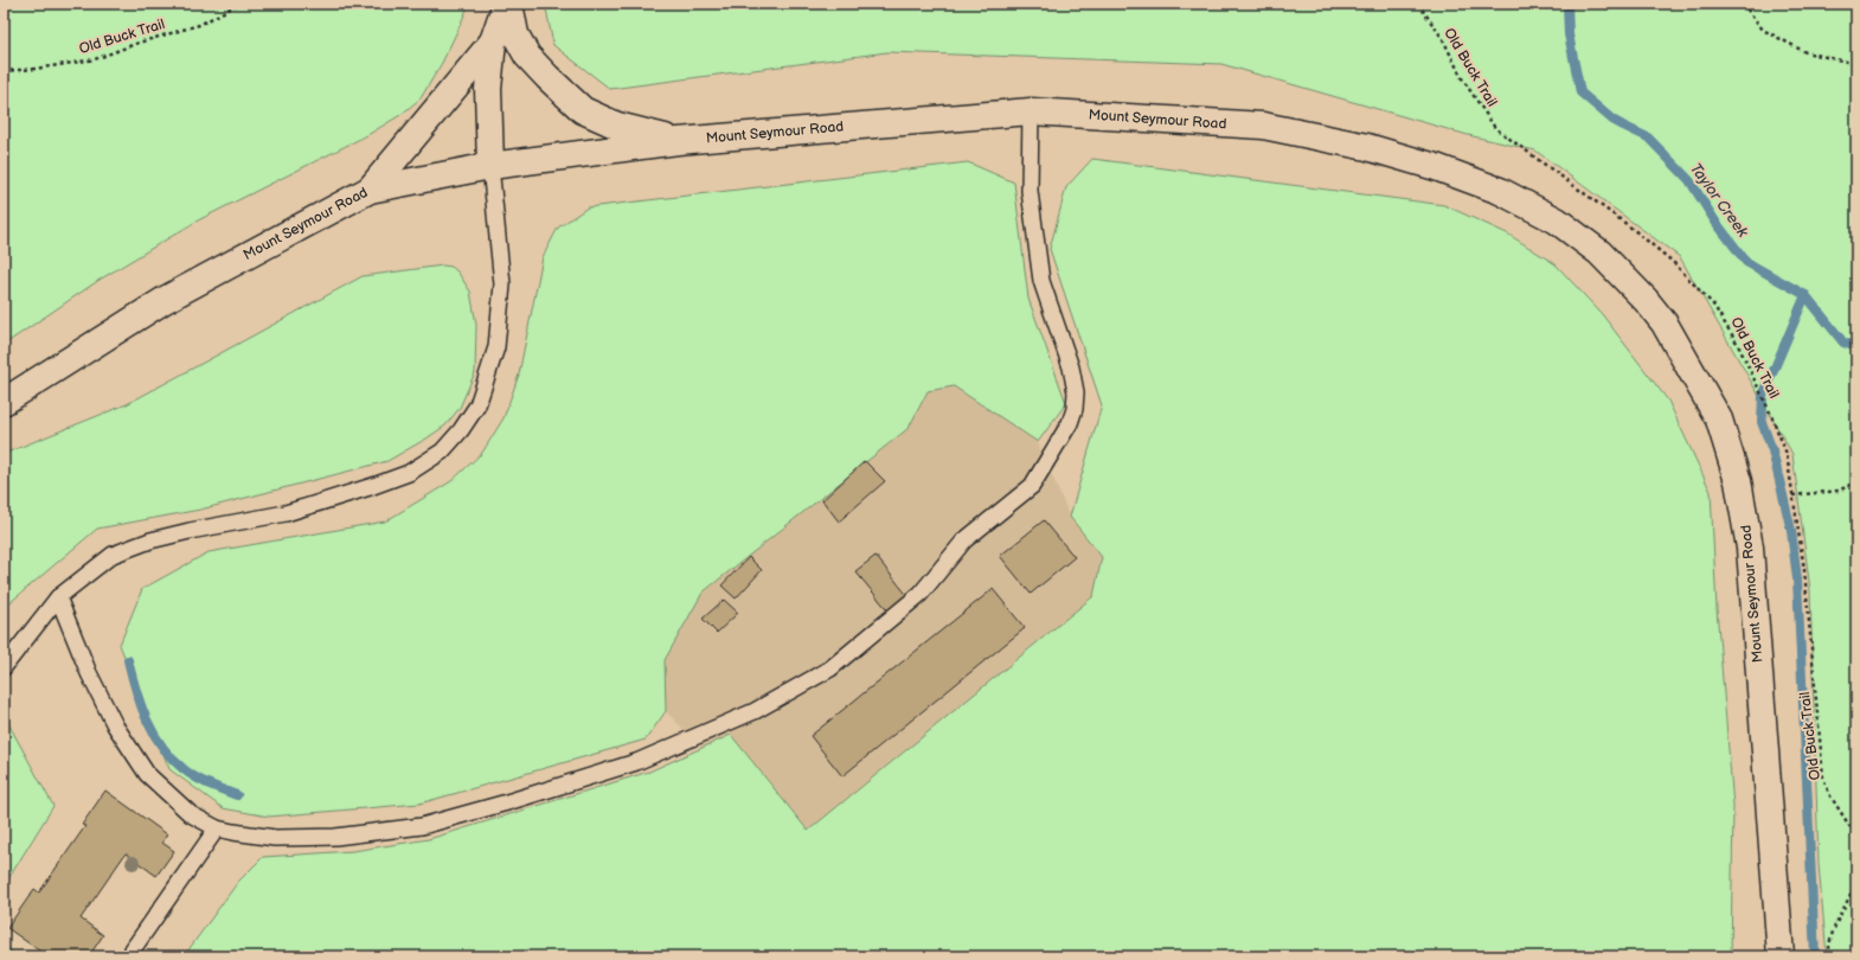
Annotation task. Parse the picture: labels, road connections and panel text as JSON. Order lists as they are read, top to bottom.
{
  "streets": {
    "street": ["Mount Seymour Road"],
    "path": ["Old Buck Trail"]
  },
  "water": ["Taylor Creek"]
}
